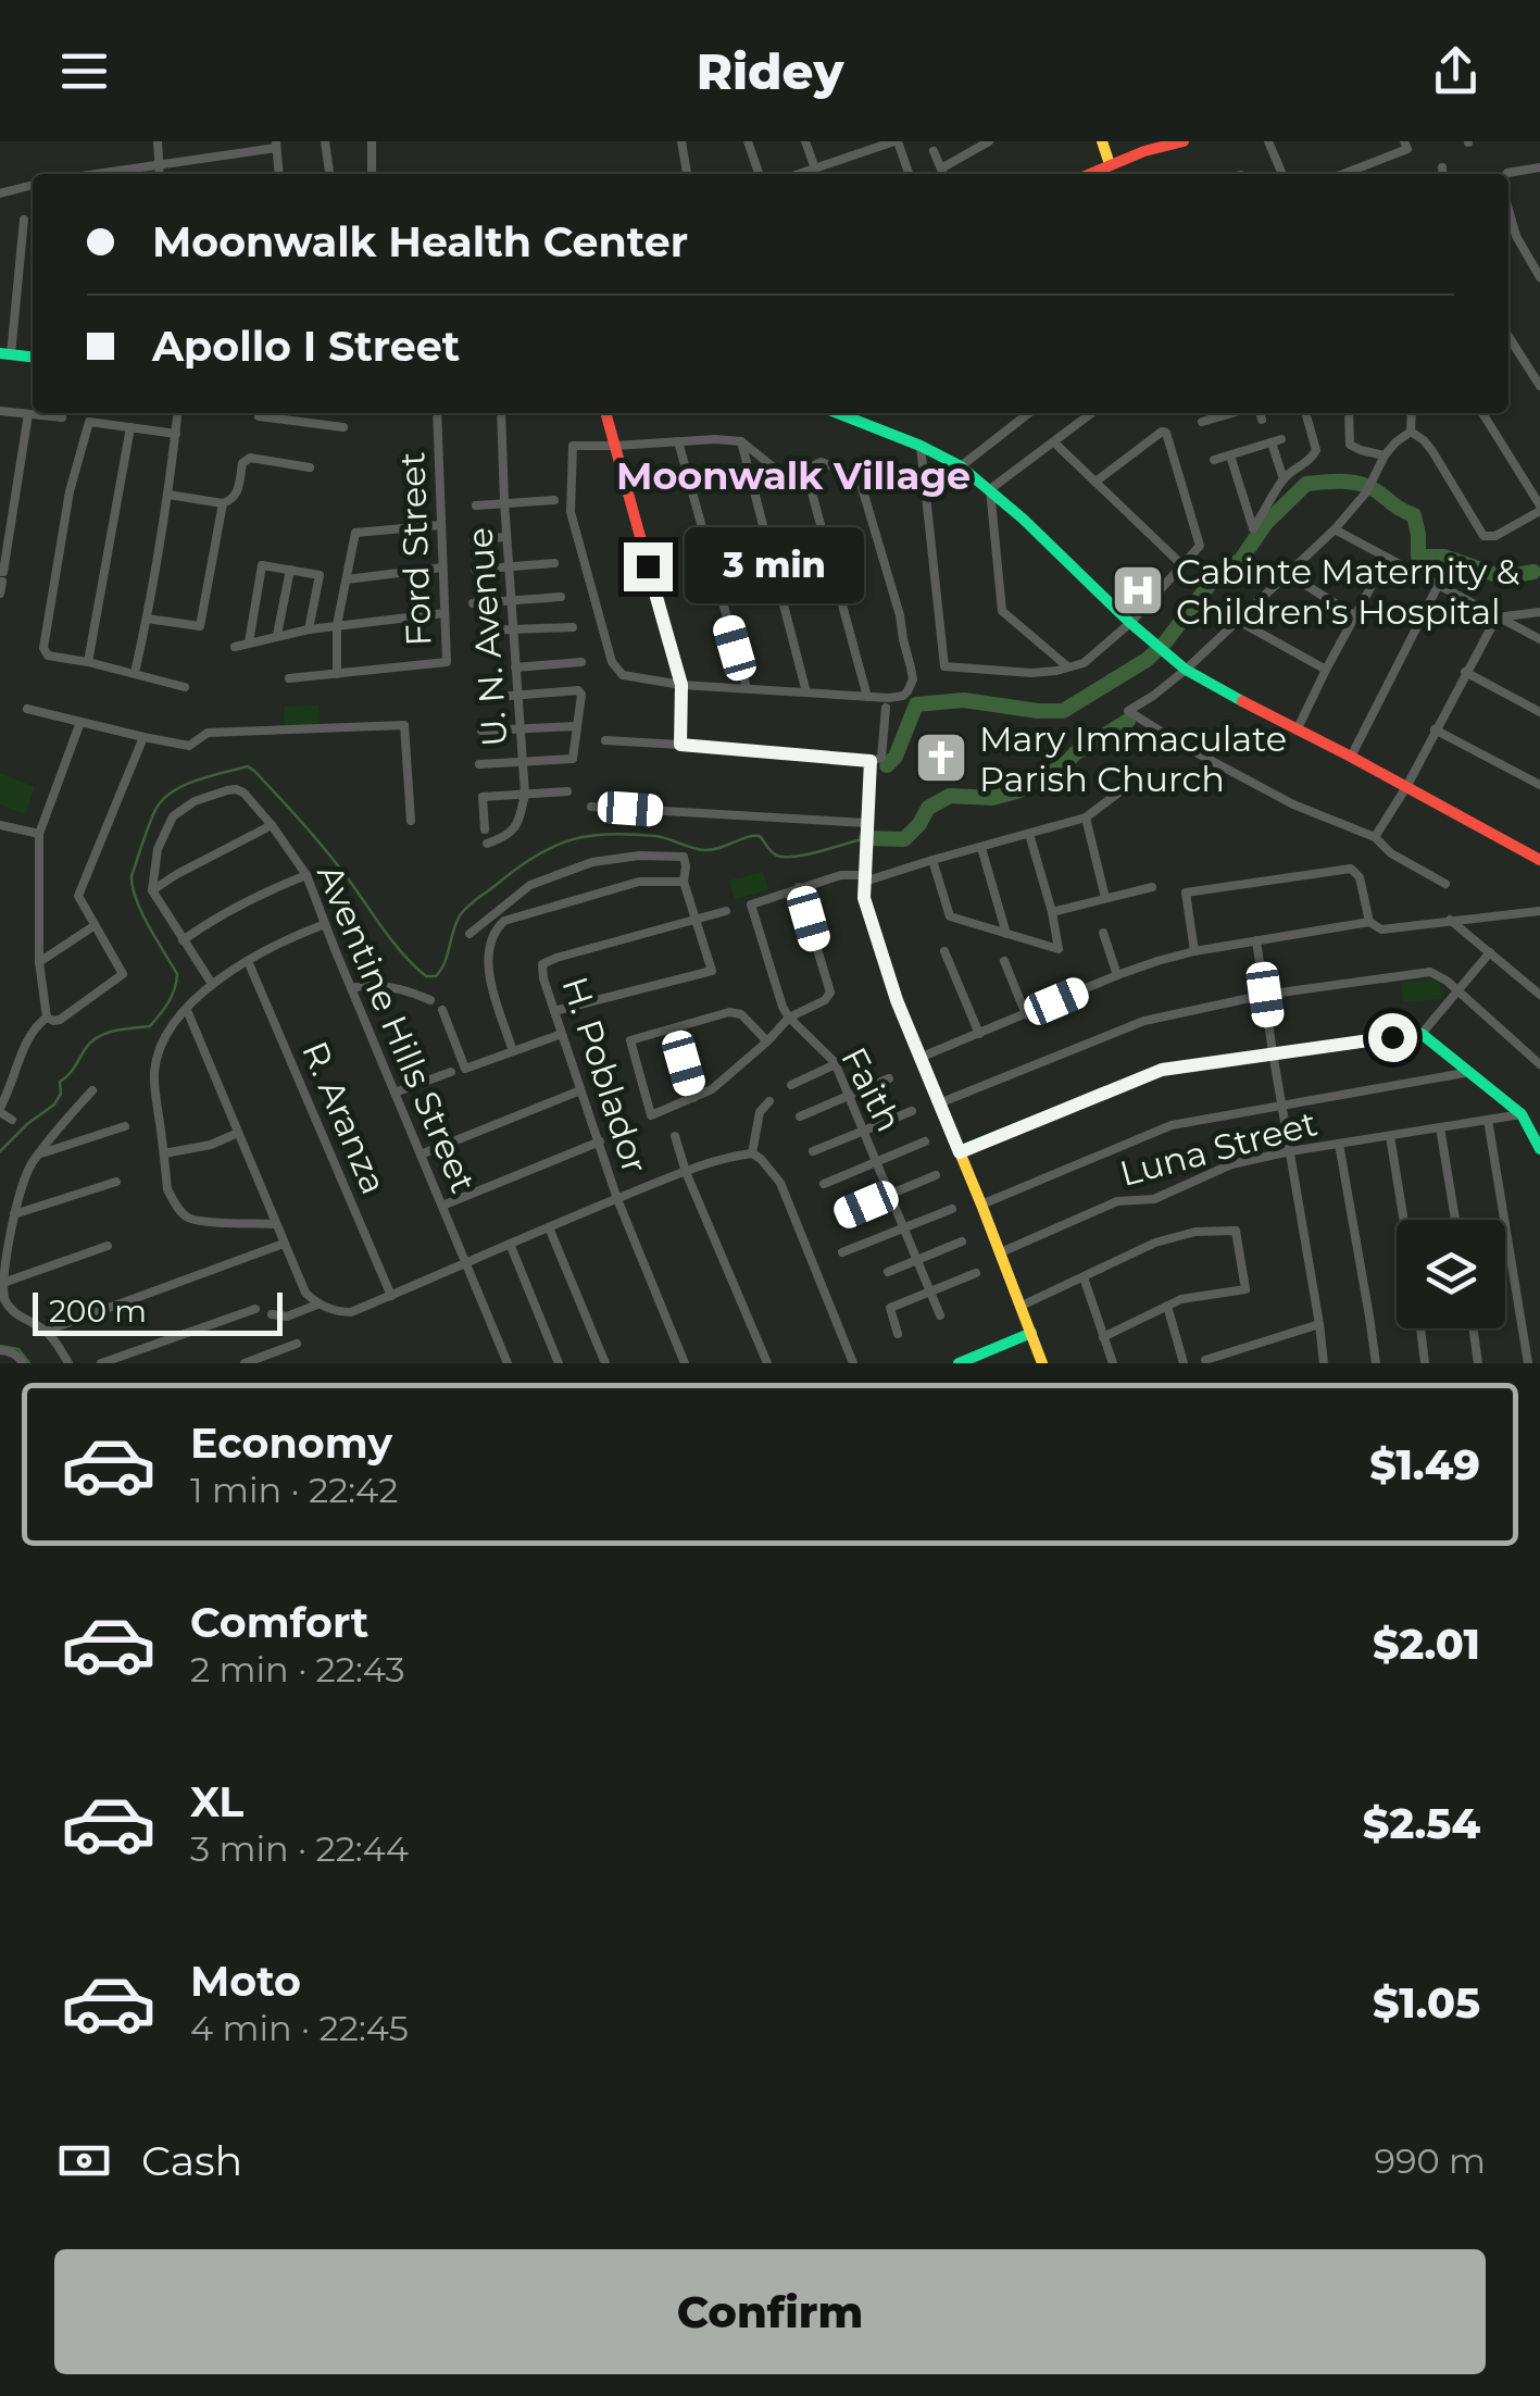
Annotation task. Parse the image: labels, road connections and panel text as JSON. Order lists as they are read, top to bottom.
{
  "streets": {
    "street": [
      "Ford Street",
      "U. N. Avenue",
      "Aventine Hills Street",
      "H. Poblador",
      "Faith",
      "R. Aranza",
      "Luna Street"
    ]
  },
  "districts": ["Moonwalk Village"],
  "places": {
    "hospital": ["Cabinte Maternity & Children's Hospital"],
    "church": ["Mary Immaculate Parish Church"]
  },
  "scale_bar": "200 m",
  "page": {
    "header": "Ridey",
    "banner": ["Moonwalk Health Center", "Apollo I Street"],
    "bubble": "3 min",
    "scale": "200 m",
    "list": [
      {
        "name": "Economy",
        "note": "1 min · 22:42",
        "value": "$1.49"
      },
      {
        "name": "Comfort",
        "note": "2 min · 22:43",
        "value": "$2.01"
      },
      {
        "name": "XL",
        "note": "3 min · 22:44",
        "value": "$2.54"
      },
      {
        "name": "Moto",
        "note": "4 min · 22:45",
        "value": "$1.05"
      }
    ],
    "pay": ["Cash", "990 m"],
    "buttons": "Confirm"
  }
}
